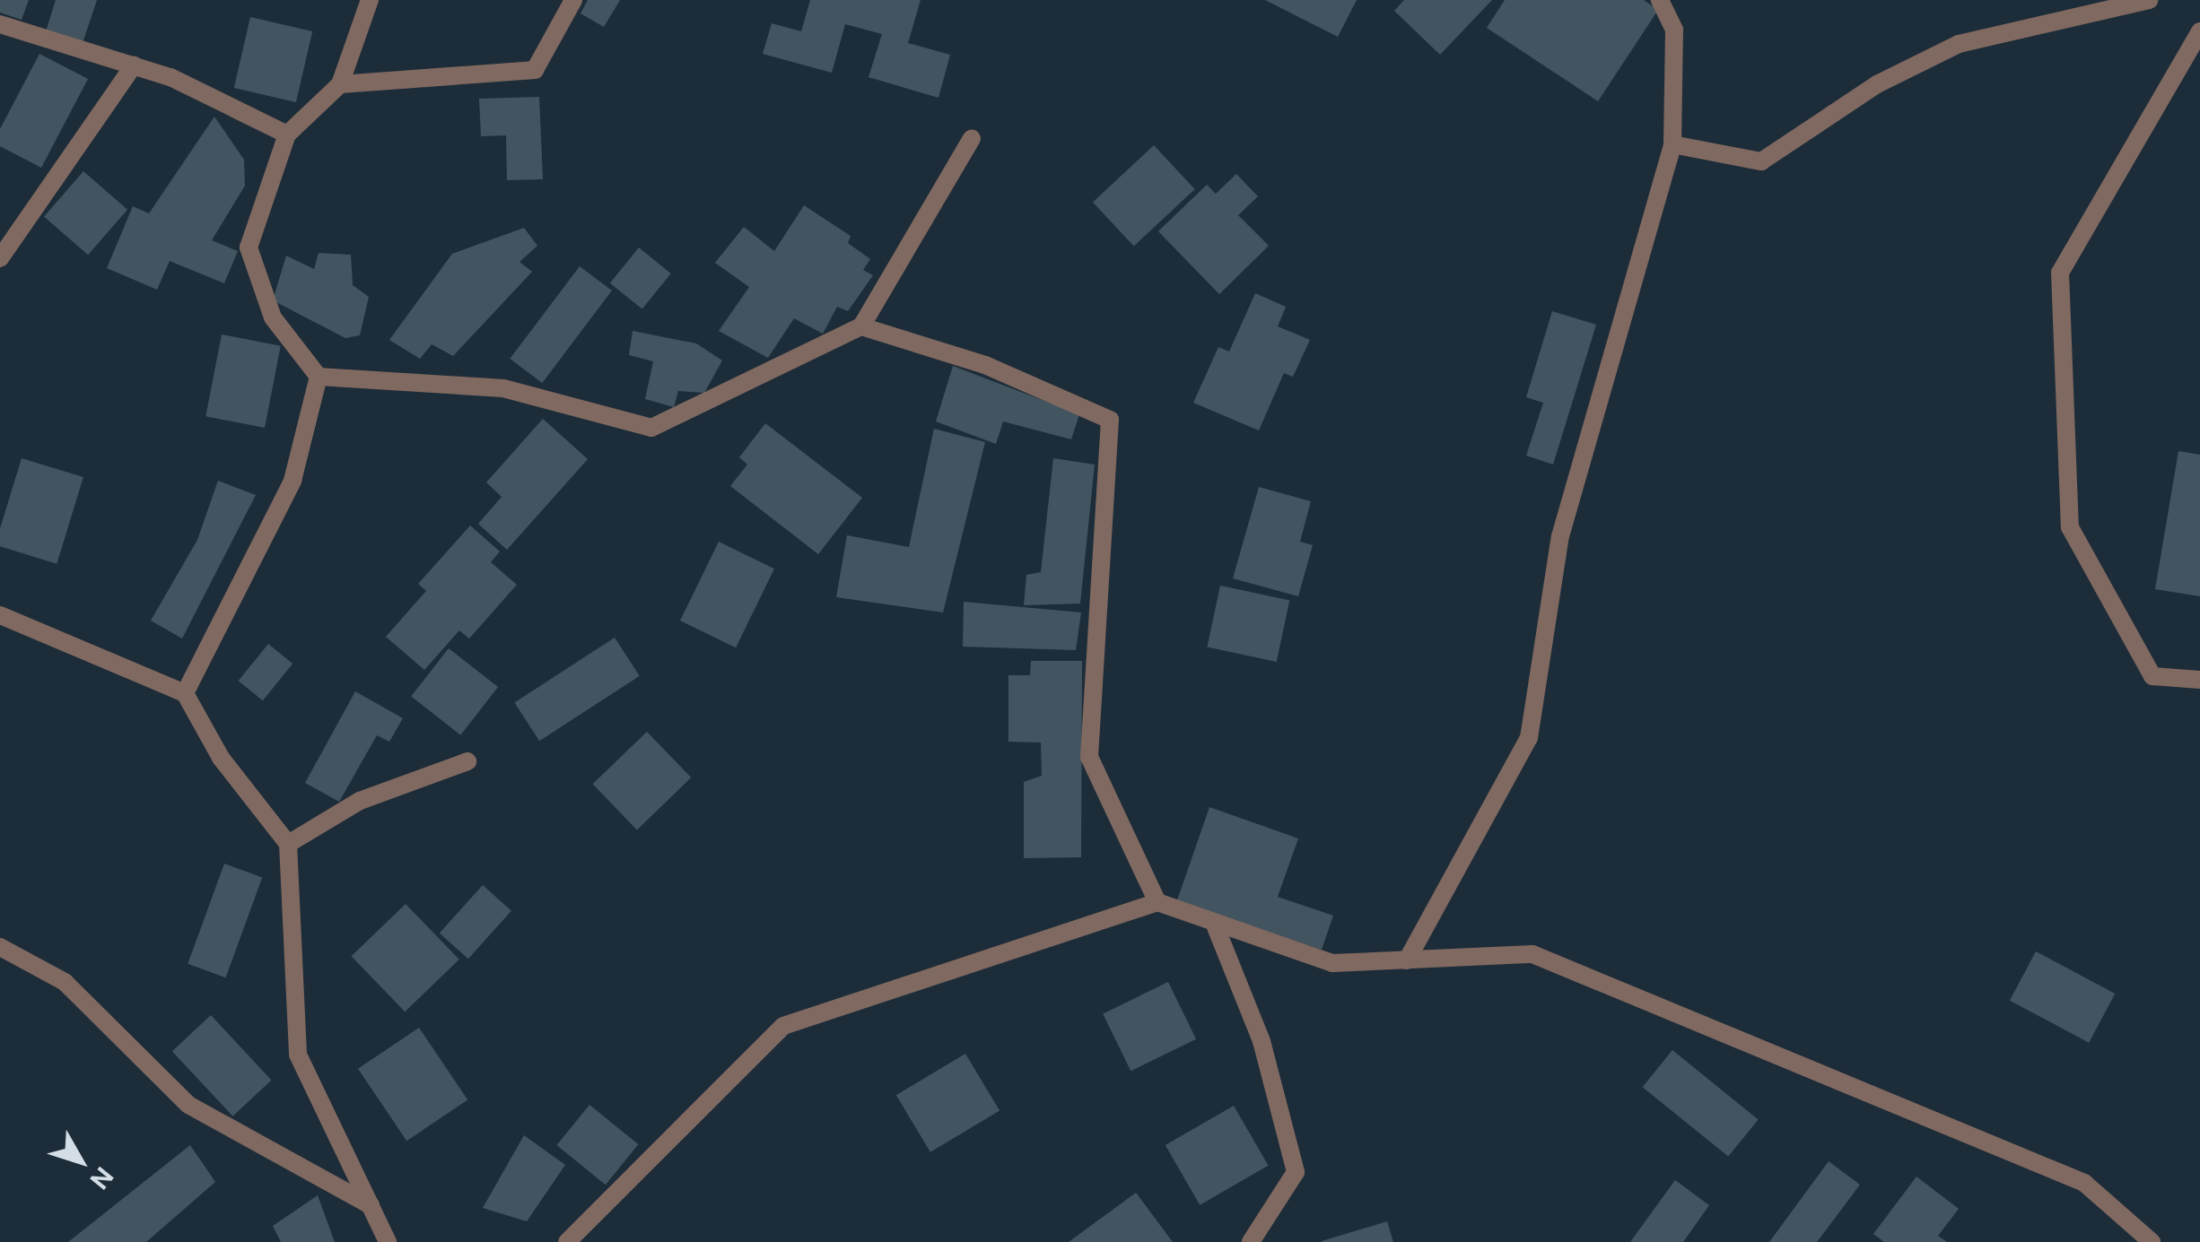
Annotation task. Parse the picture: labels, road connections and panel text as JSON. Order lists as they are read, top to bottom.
{
  "north": "bottom right"
}
